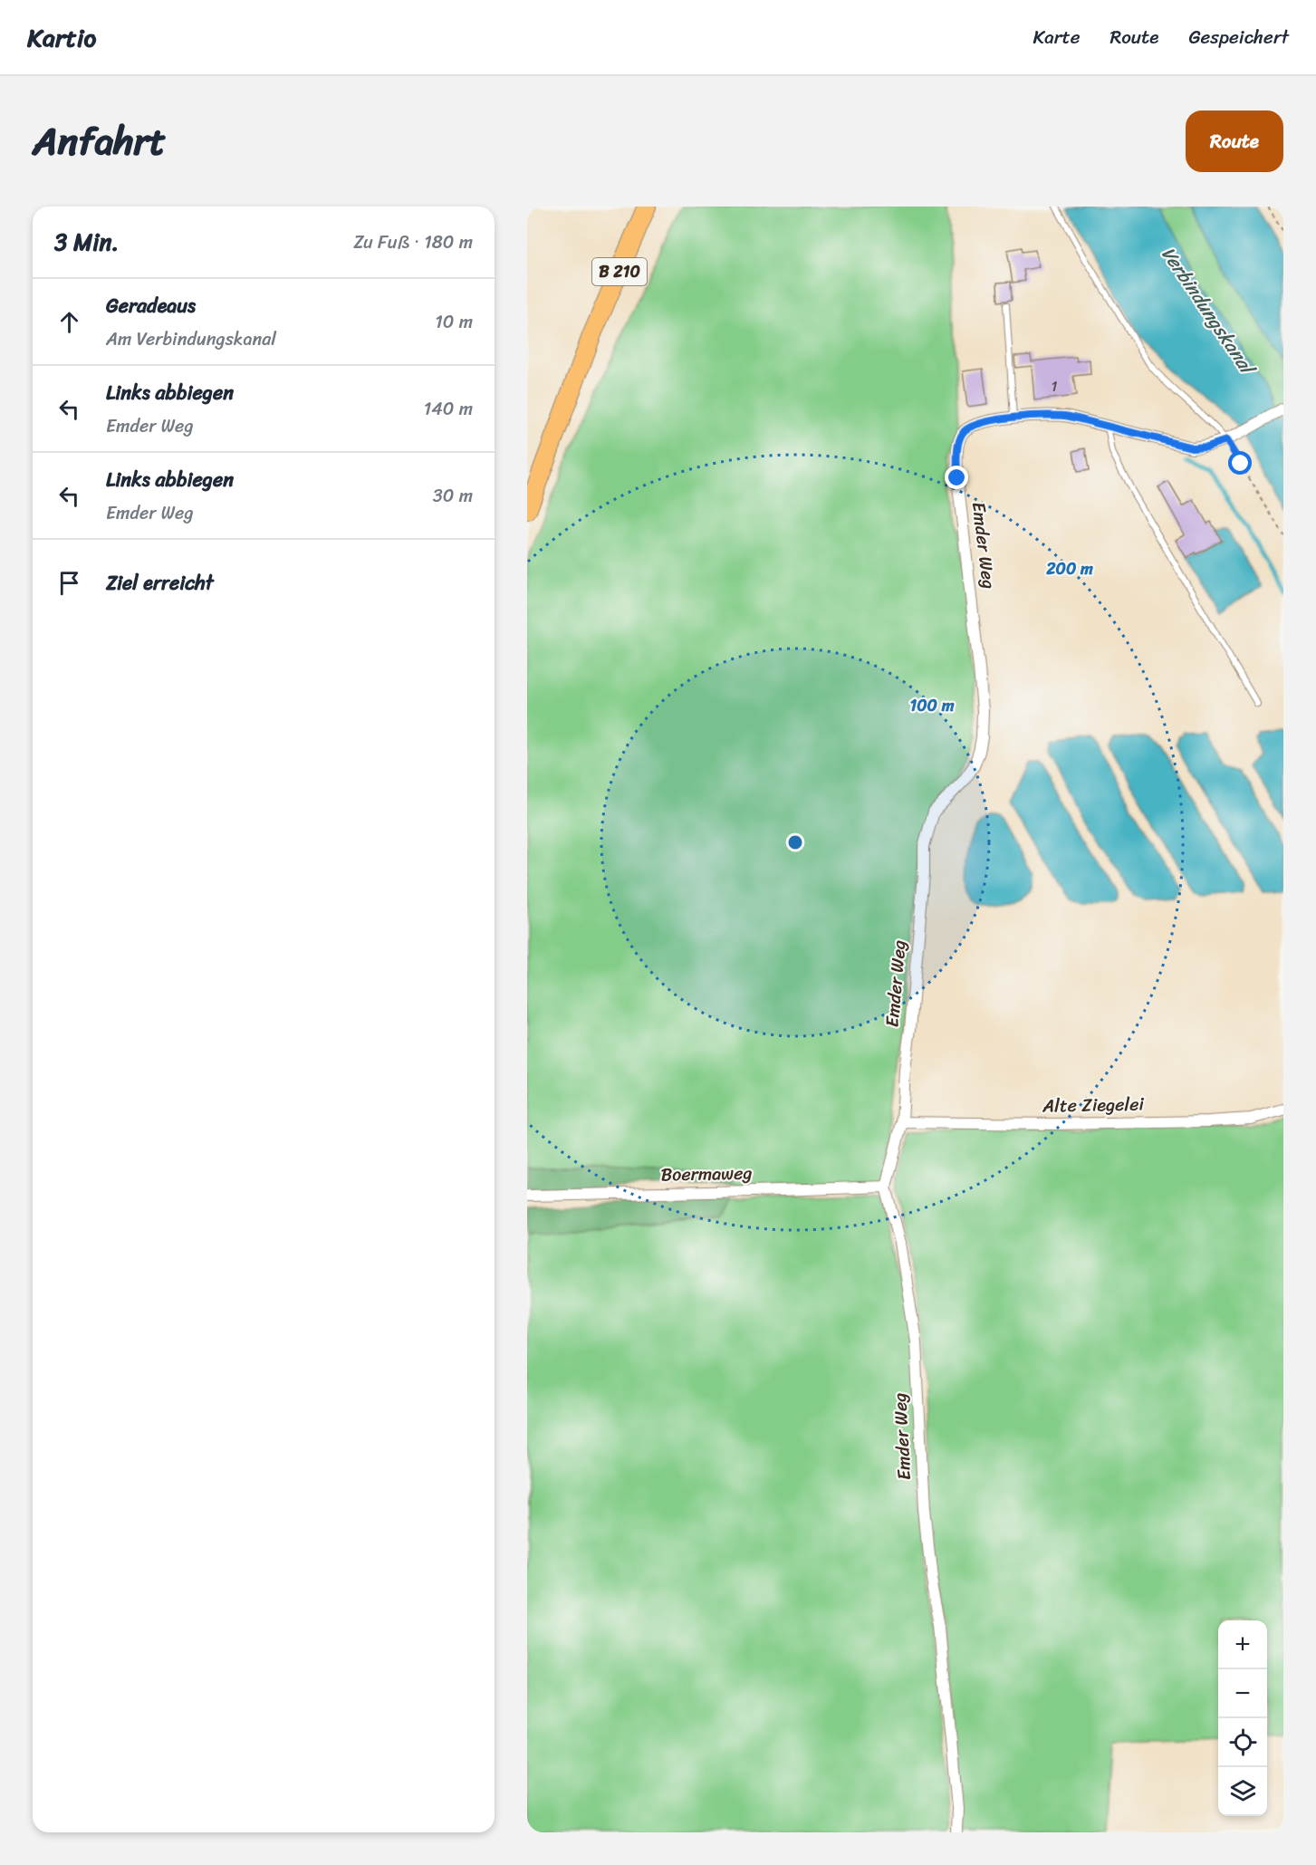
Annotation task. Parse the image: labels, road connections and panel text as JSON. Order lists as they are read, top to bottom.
{
  "streets": {
    "main road": ["B 210"],
    "street": ["Emder Weg", "Alte Ziegelei", "Boermaweg"]
  },
  "crossings": [
    ["Emder Weg", "Alte Ziegelei"],
    ["Emder Weg", "Boermaweg"]
  ],
  "water": ["Verbindungskanal"],
  "house_numbers": ["1"],
  "page": {
    "header": "Kartio",
    "nav": ["Karte", "Route", "Gespeichert"],
    "title": "Anfahrt",
    "buttons": "Route",
    "heading": ["3 Min.", "Zu Fuß · 180 m"],
    "list": [
      ["Geradeaus", "Am Verbindungskanal", "10 m"],
      ["Links abbiegen", "Emder Weg", "140 m"],
      ["Links abbiegen", "Emder Weg", "30 m"],
      "Ziel erreicht"
    ],
    "map_buttons": ["+", "−"]
  },
  "rings": ["200 m", "100 m"]
}
